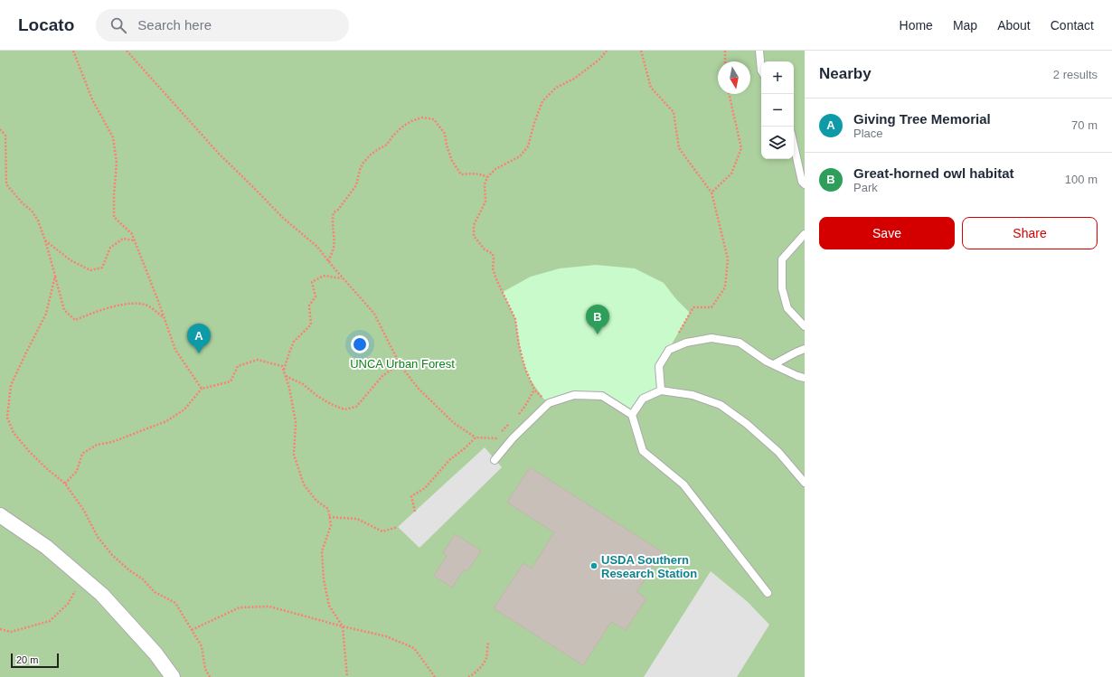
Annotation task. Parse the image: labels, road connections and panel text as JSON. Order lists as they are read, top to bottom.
{
  "parks": ["UNCA Urban Forest"],
  "places": ["USDA Southern Research Station"],
  "scale_bar": "20 m",
  "north": "bottom",
  "page": {
    "header": "Locato",
    "search": "Search here",
    "nav": [
      "Home",
      "Map",
      "About",
      "Contact"
    ],
    "heading": ["Nearby", "2 results"],
    "map_buttons": ["+", "−"],
    "list": [
      {
        "mark": "A",
        "name": "Giving Tree Memorial",
        "note": "Place",
        "value": "70 m"
      },
      {
        "mark": "B",
        "name": "Great-horned owl habitat",
        "note": "Park",
        "value": "100 m"
      }
    ],
    "buttons": ["Save", "Share"],
    "pins": ["B", "A"],
    "scale": "20 m"
  }
}
